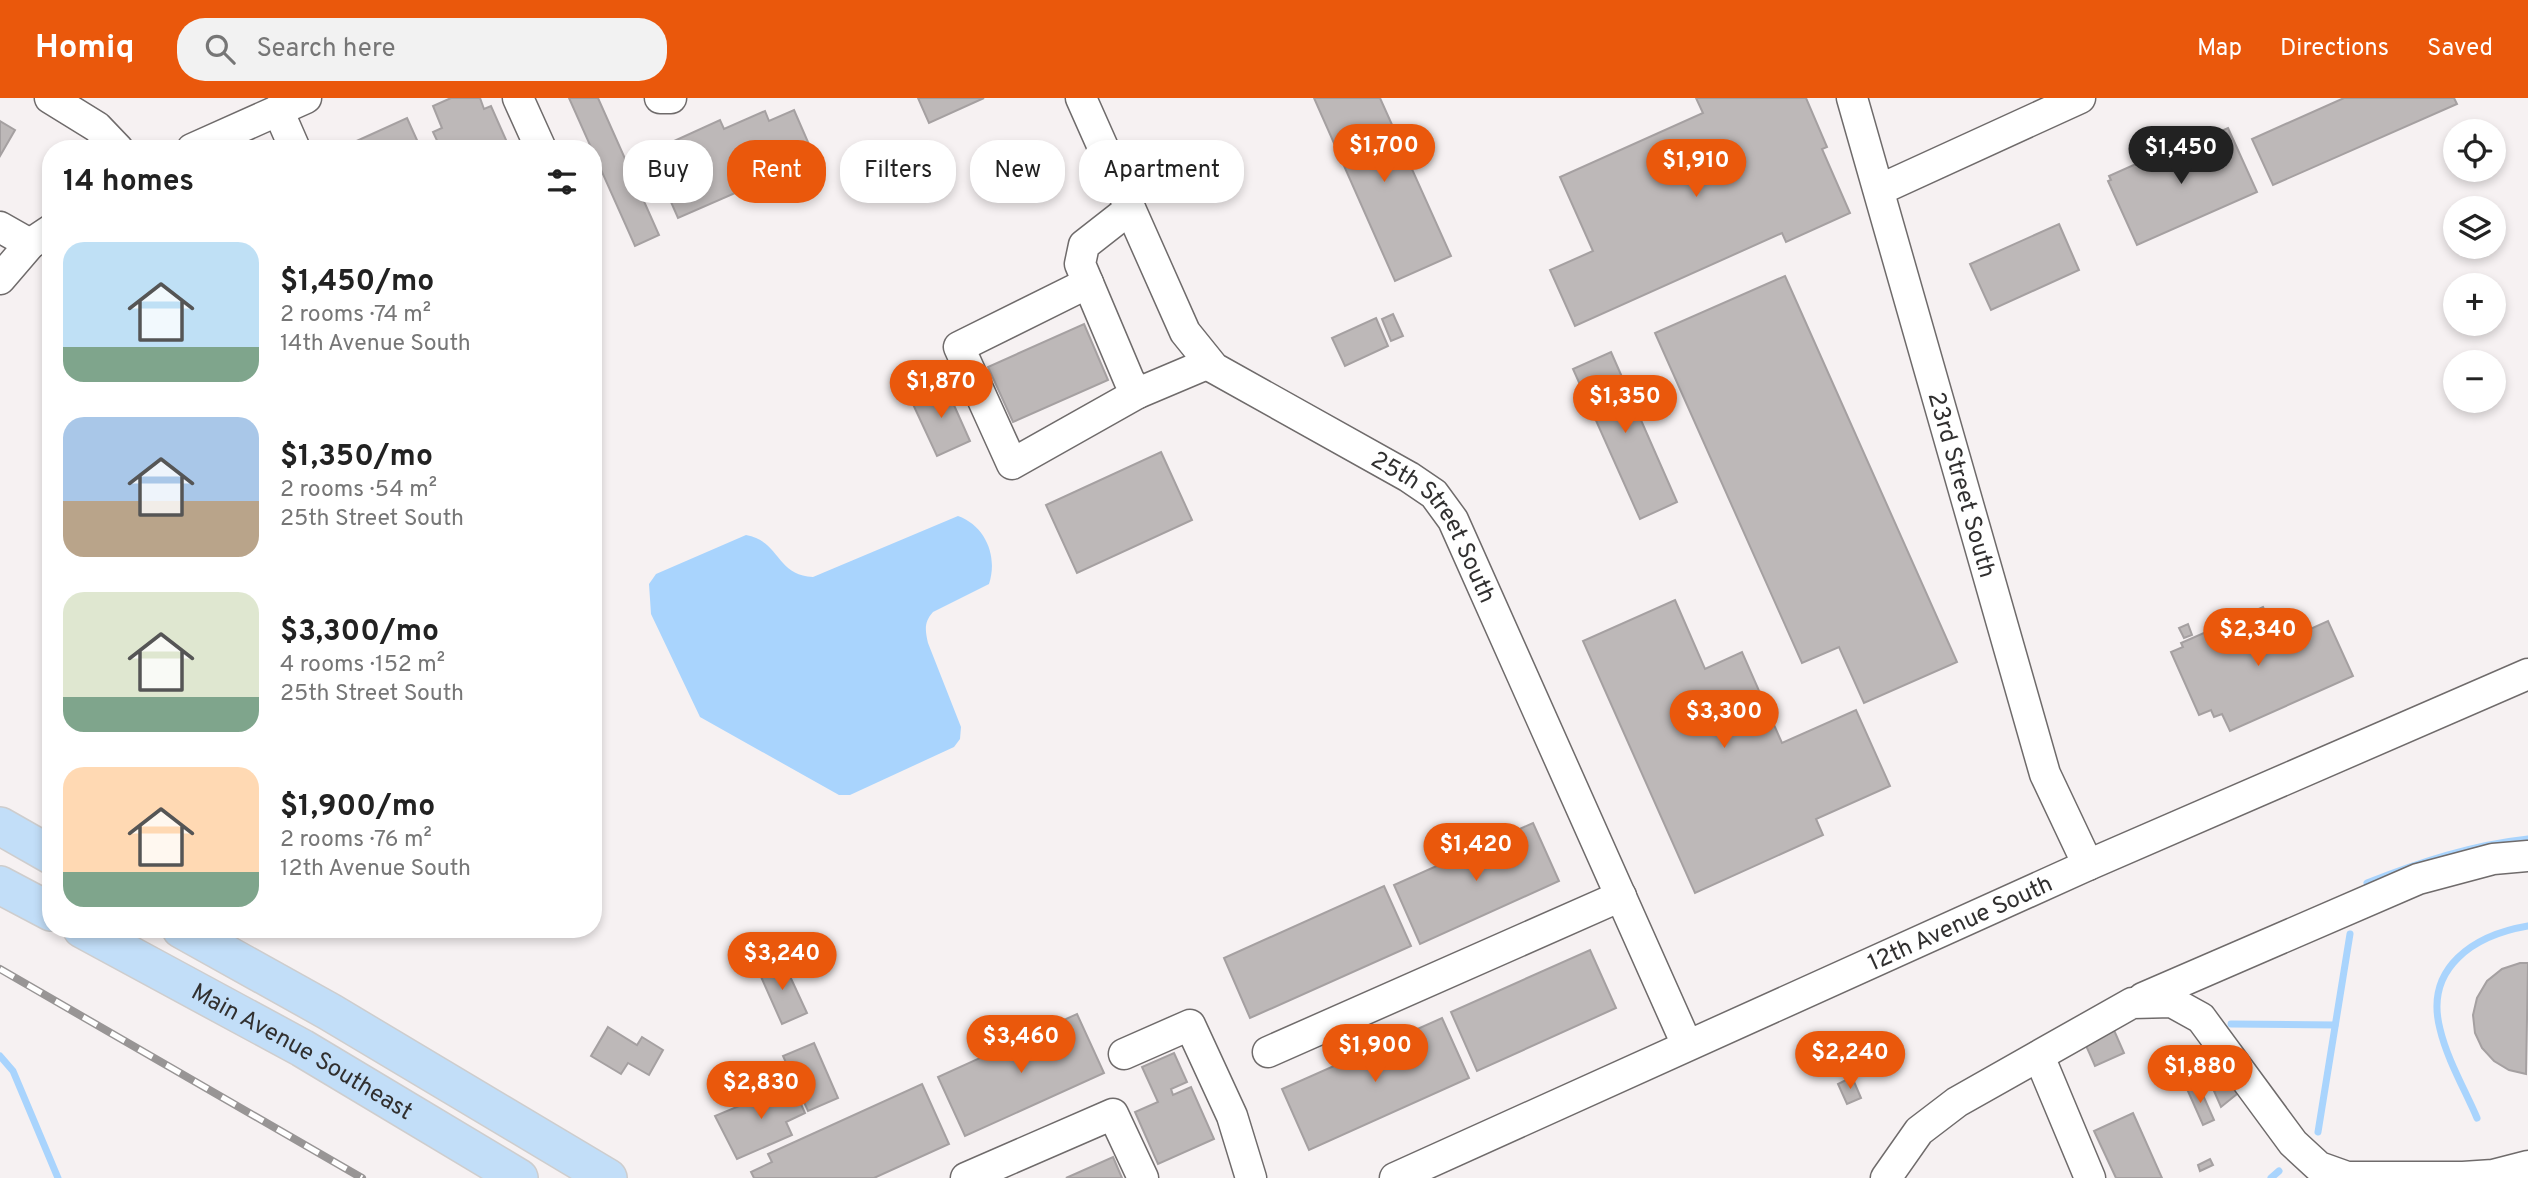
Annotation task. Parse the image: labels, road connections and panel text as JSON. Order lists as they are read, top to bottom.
{
  "streets": {
    "main road": ["Main Avenue Southeast"],
    "street": ["23rd Street South", "25th Street South", "12th Avenue South"]
  },
  "crossings": [
    ["23rd Street South", "12th Avenue South"],
    ["25th Street South", "12th Avenue South"]
  ],
  "page": {
    "header": "Homiq",
    "search": "Search here",
    "nav": ["Map", "Directions", "Saved"],
    "map_buttons": ["+", "−"],
    "price": [
      "$1,700",
      "$1,450",
      "$1,910",
      "$1,870",
      "$1,350",
      "$2,340",
      "$3,300",
      "$1,420",
      "$3,240",
      "$3,460",
      "$1,900",
      "$2,240",
      "$1,880",
      "$2,830"
    ],
    "chip": [
      "Buy",
      "Rent",
      "Filters",
      "New",
      "Apartment"
    ],
    "heading": "14 homes",
    "list": [
      {
        "name": "$1,450/mo",
        "note": "2 rooms · 74 m² · 14th Avenue South"
      },
      {
        "name": "$1,350/mo",
        "note": "2 rooms · 54 m² · 25th Street South"
      },
      {
        "name": "$3,300/mo",
        "note": "4 rooms · 152 m² · 25th Street South"
      },
      {
        "name": "$1,900/mo",
        "note": "2 rooms · 76 m² · 12th Avenue South"
      }
    ]
  }
}
